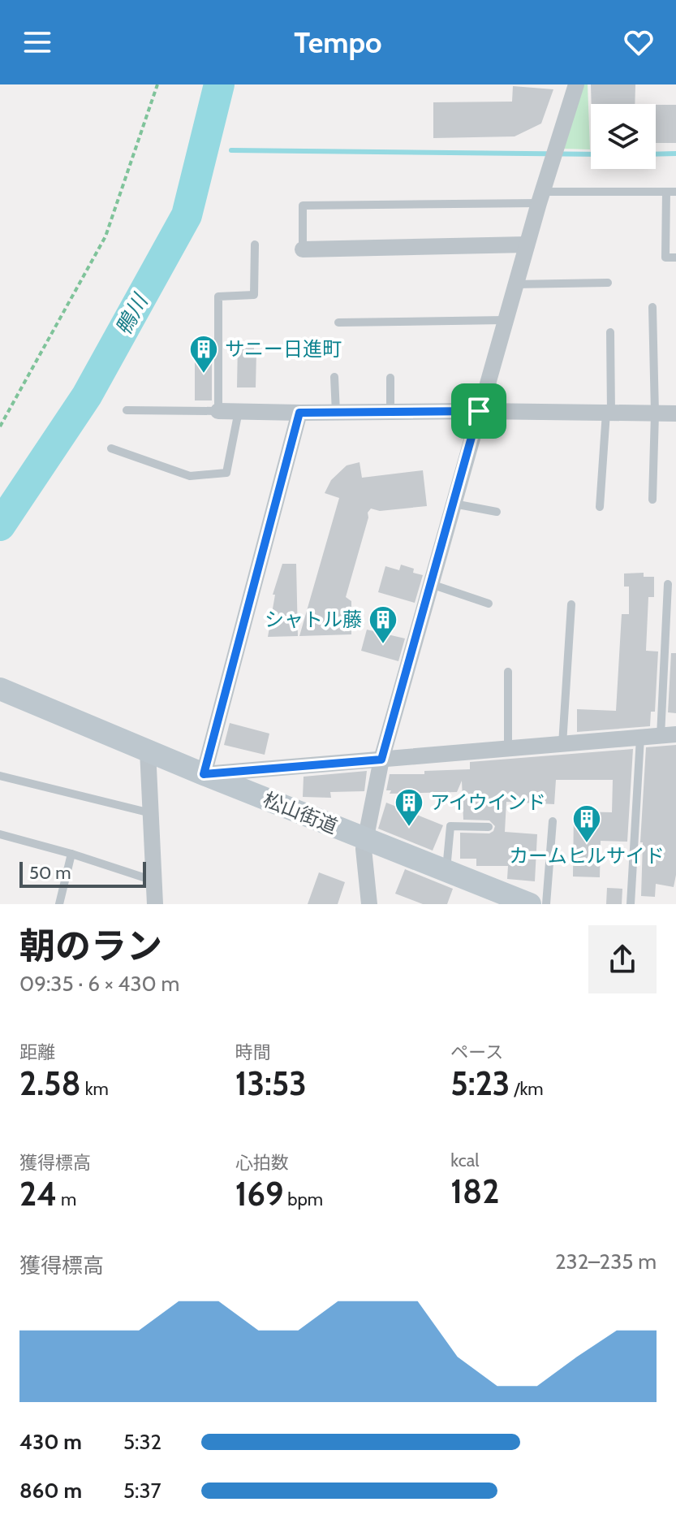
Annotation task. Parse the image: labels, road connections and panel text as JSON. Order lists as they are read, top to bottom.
{
  "streets": {
    "main road": ["松山街道"]
  },
  "water": ["鴨川"],
  "places": {
    "building": [
      "サニー日進町",
      "シャトル藤",
      "アイウインド",
      "カームヒルサイド"
    ]
  },
  "scale_bar": "50 m",
  "page": {
    "header": "Tempo",
    "scale": "50 m",
    "heading": ["朝のラン", "09:35 · 6 × 430 m"],
    "stats": [
      ["距離", "2.58 km"],
      ["時間", "13:53"],
      ["ペース", "5:23 /km"],
      ["獲得標高", "24 m"],
      ["心拍数", "169 bpm"],
      ["kcal", "182"]
    ],
    "chart": ["獲得標高", "232–235 m"],
    "list": [
      {
        "name": "430 m",
        "note": "5:32"
      },
      {
        "name": "860 m",
        "note": "5:37"
      }
    ]
  }
}
